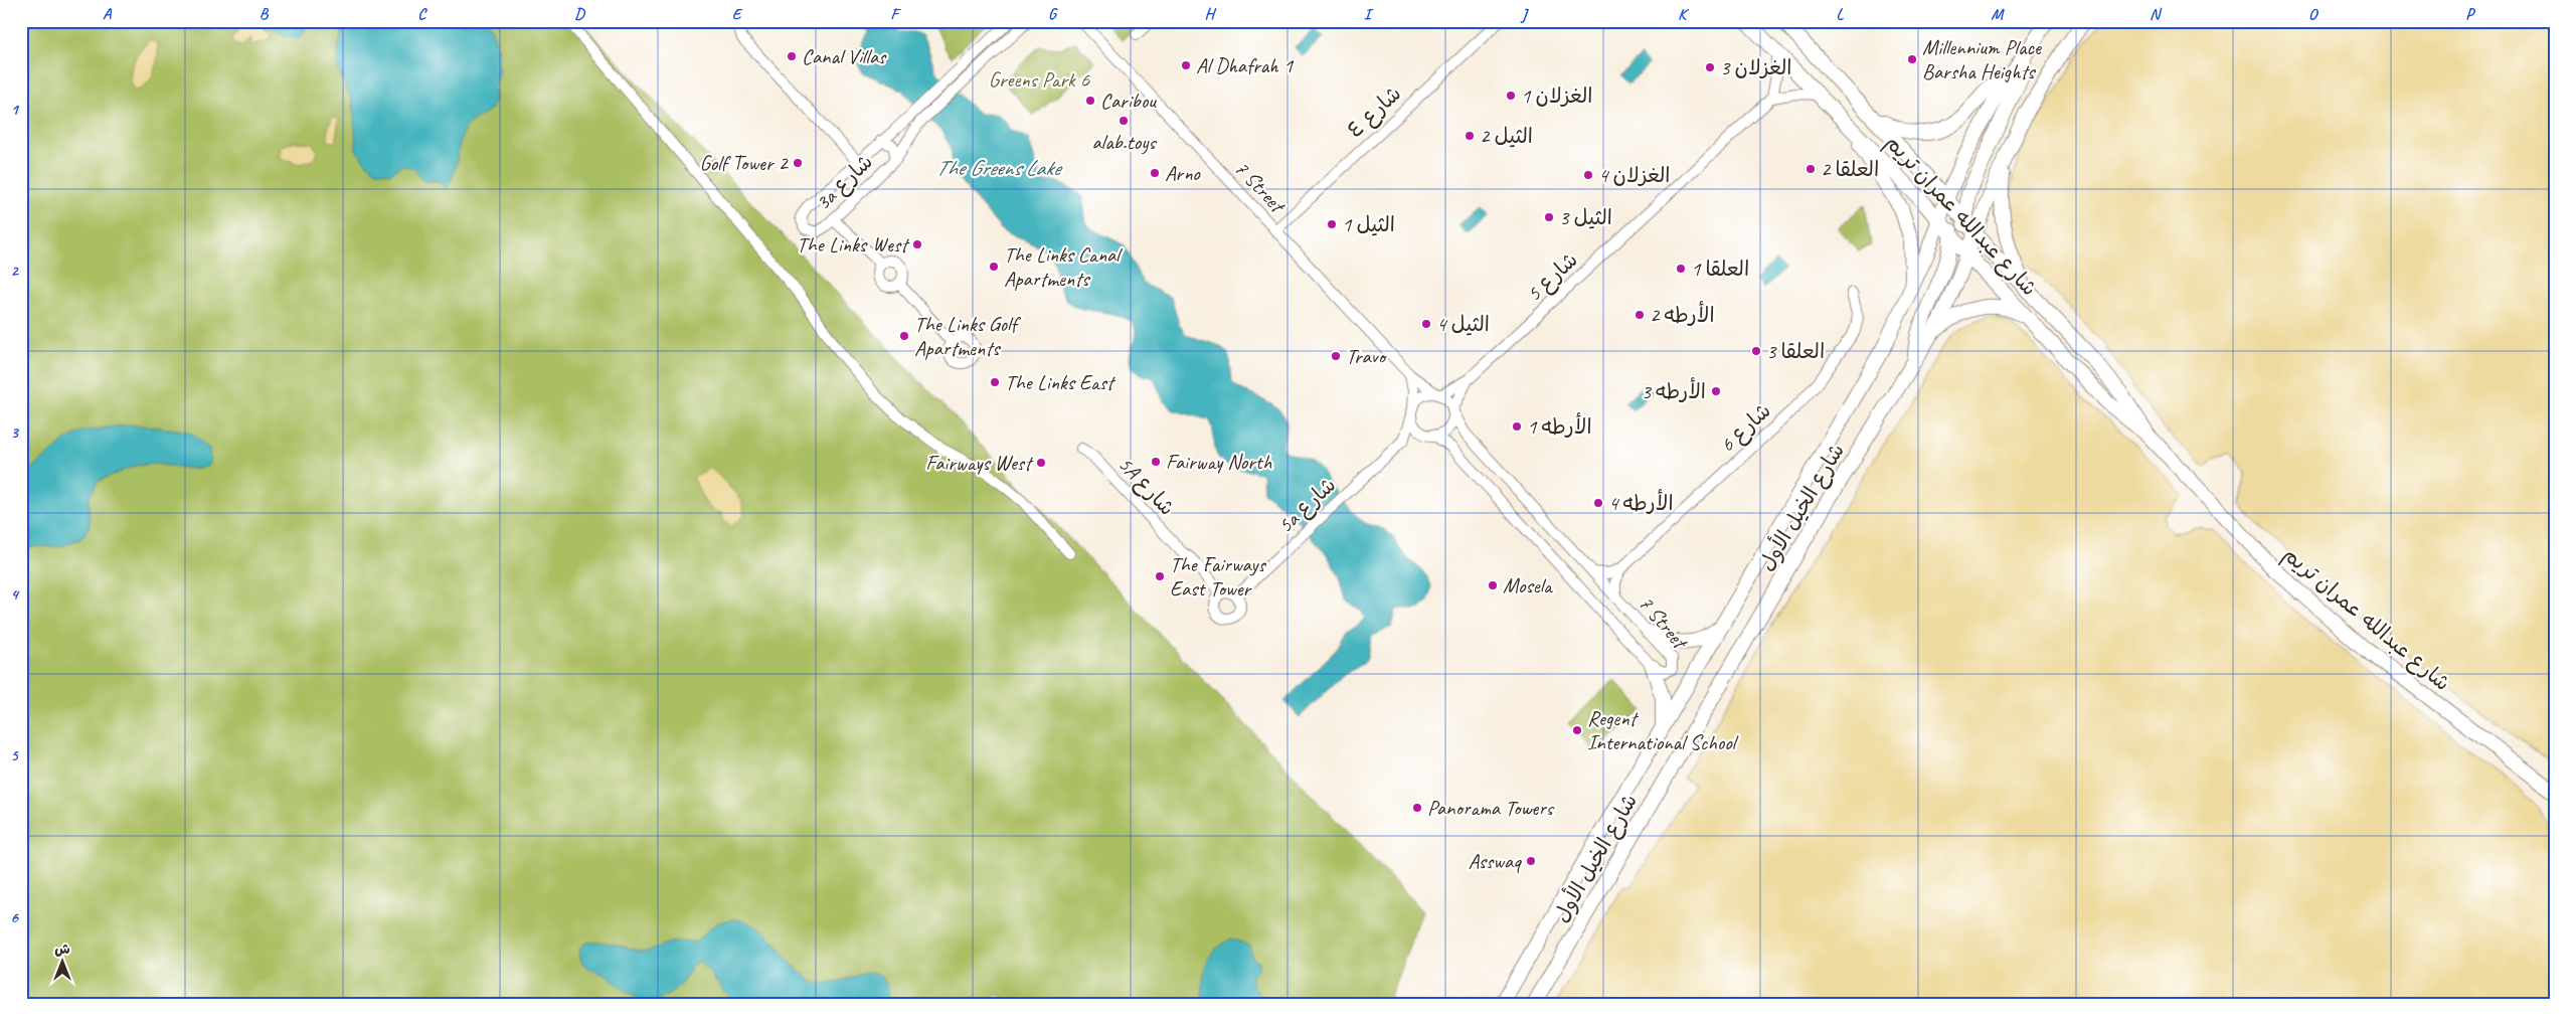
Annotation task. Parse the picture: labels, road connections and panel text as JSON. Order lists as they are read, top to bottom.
{
  "streets": {
    "main road": ["شارع عبدالله عمران تريم", "شارع الخيل الأول"],
    "street": [
      "شارع ٤",
      "3a شارع",
      "7 Street",
      "شارع 5",
      "شارع 6",
      "5A شارع",
      "5a شارع"
    ]
  },
  "crossings": [
    ["شارع ٤", "7 Street"],
    ["7 Street", "شارع 5"],
    ["7 Street", "5a شارع"],
    ["شارع عبدالله عمران تريم", "شارع الخيل الأول"],
    ["شارع 5", "5a شارع"],
    ["5A شارع", "5a شارع"]
  ],
  "water": ["The Greens Lake"],
  "parks": ["Greens Park 6"],
  "places": [
    "Canal Villas",
    "Millennium Place Barsha Heights",
    "Al Dhafrah 1",
    "الغزلان 3",
    "الغزلان 1",
    "Caribou",
    "alab.toys",
    "الثيل 2",
    "Golf Tower 2",
    "العلقا 2",
    "Arno",
    "الغزلان 4",
    "الثيل 3",
    "الثيل 1",
    "The Links West",
    "The Links Canal Apartments",
    "العلقا 1",
    "الأرطه 2",
    "الثيل 4",
    "The Links Golf Apartments",
    "العلقا 3",
    "Travo",
    "The Links East",
    "الأرطه 3",
    "الأرطه 1",
    "Fairway North",
    "Fairways West",
    "الأرطه 4",
    "The Fairways East Tower",
    "Mosela",
    "Regent International School",
    "Panorama Towers",
    "Asswaq"
  ],
  "north": "top",
  "grid": {
    "columns": [
      "A",
      "B",
      "C",
      "D",
      "E",
      "F",
      "G",
      "H",
      "I",
      "J",
      "K",
      "L",
      "M",
      "N",
      "O",
      "P"
    ],
    "rows": [
      "1",
      "2",
      "3",
      "4",
      "5",
      "6"
    ]
  }
}
